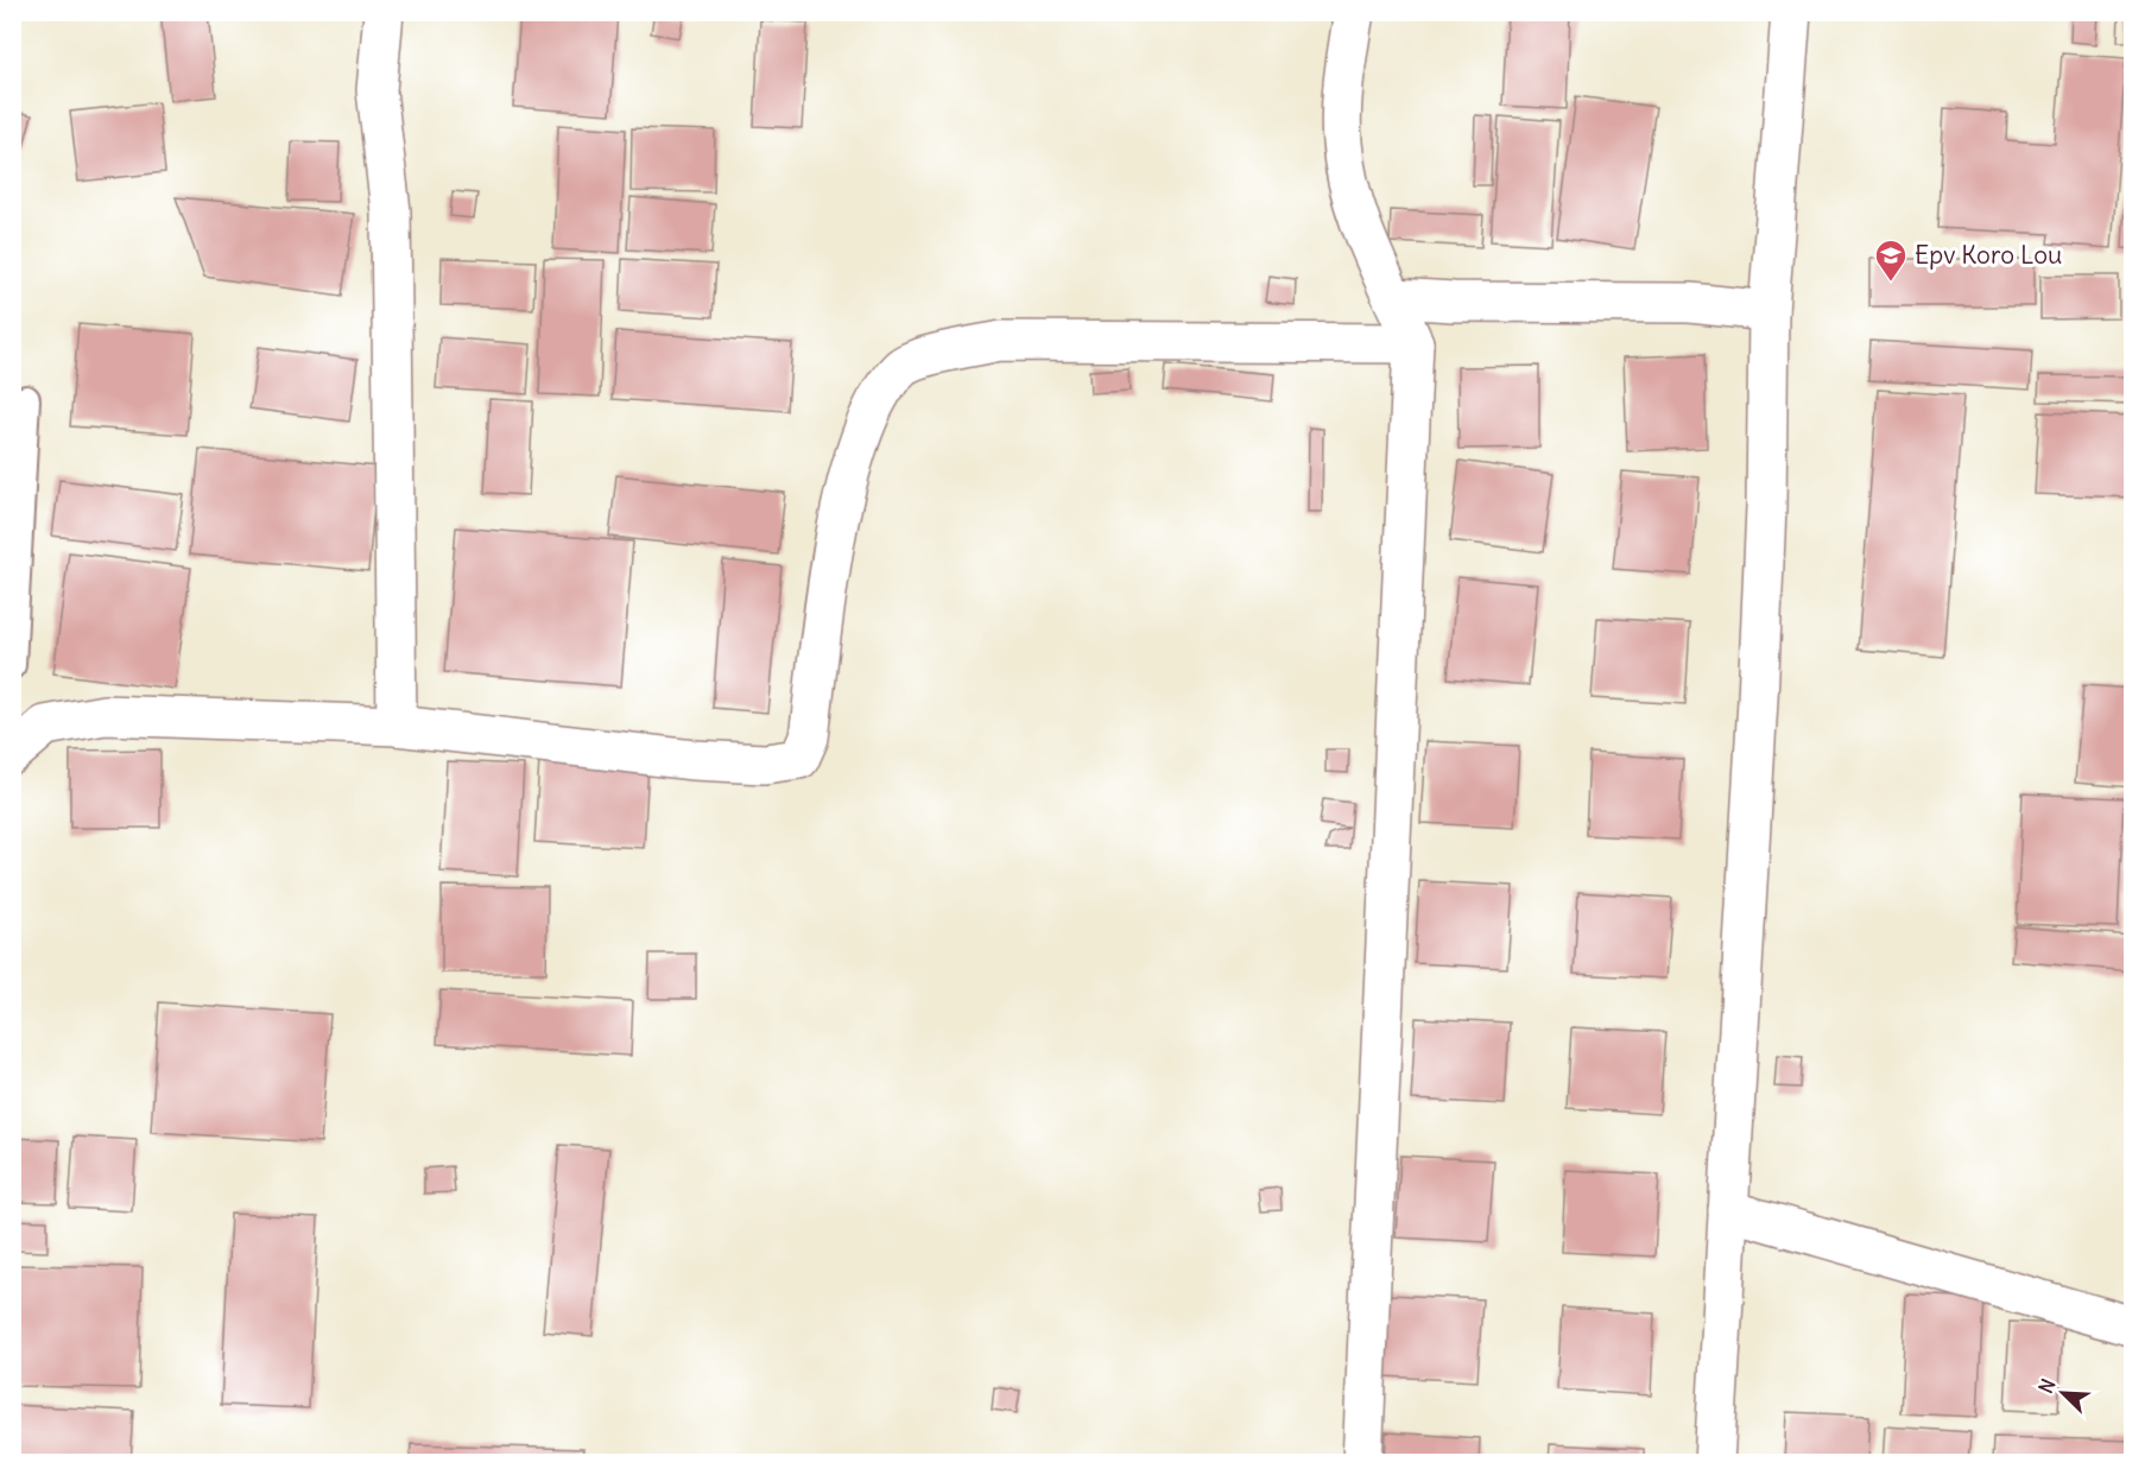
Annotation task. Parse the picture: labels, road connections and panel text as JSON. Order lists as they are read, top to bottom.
{
  "places": {
    "school or university": ["Epv Koro Lou"]
  },
  "north": "top left"
}
